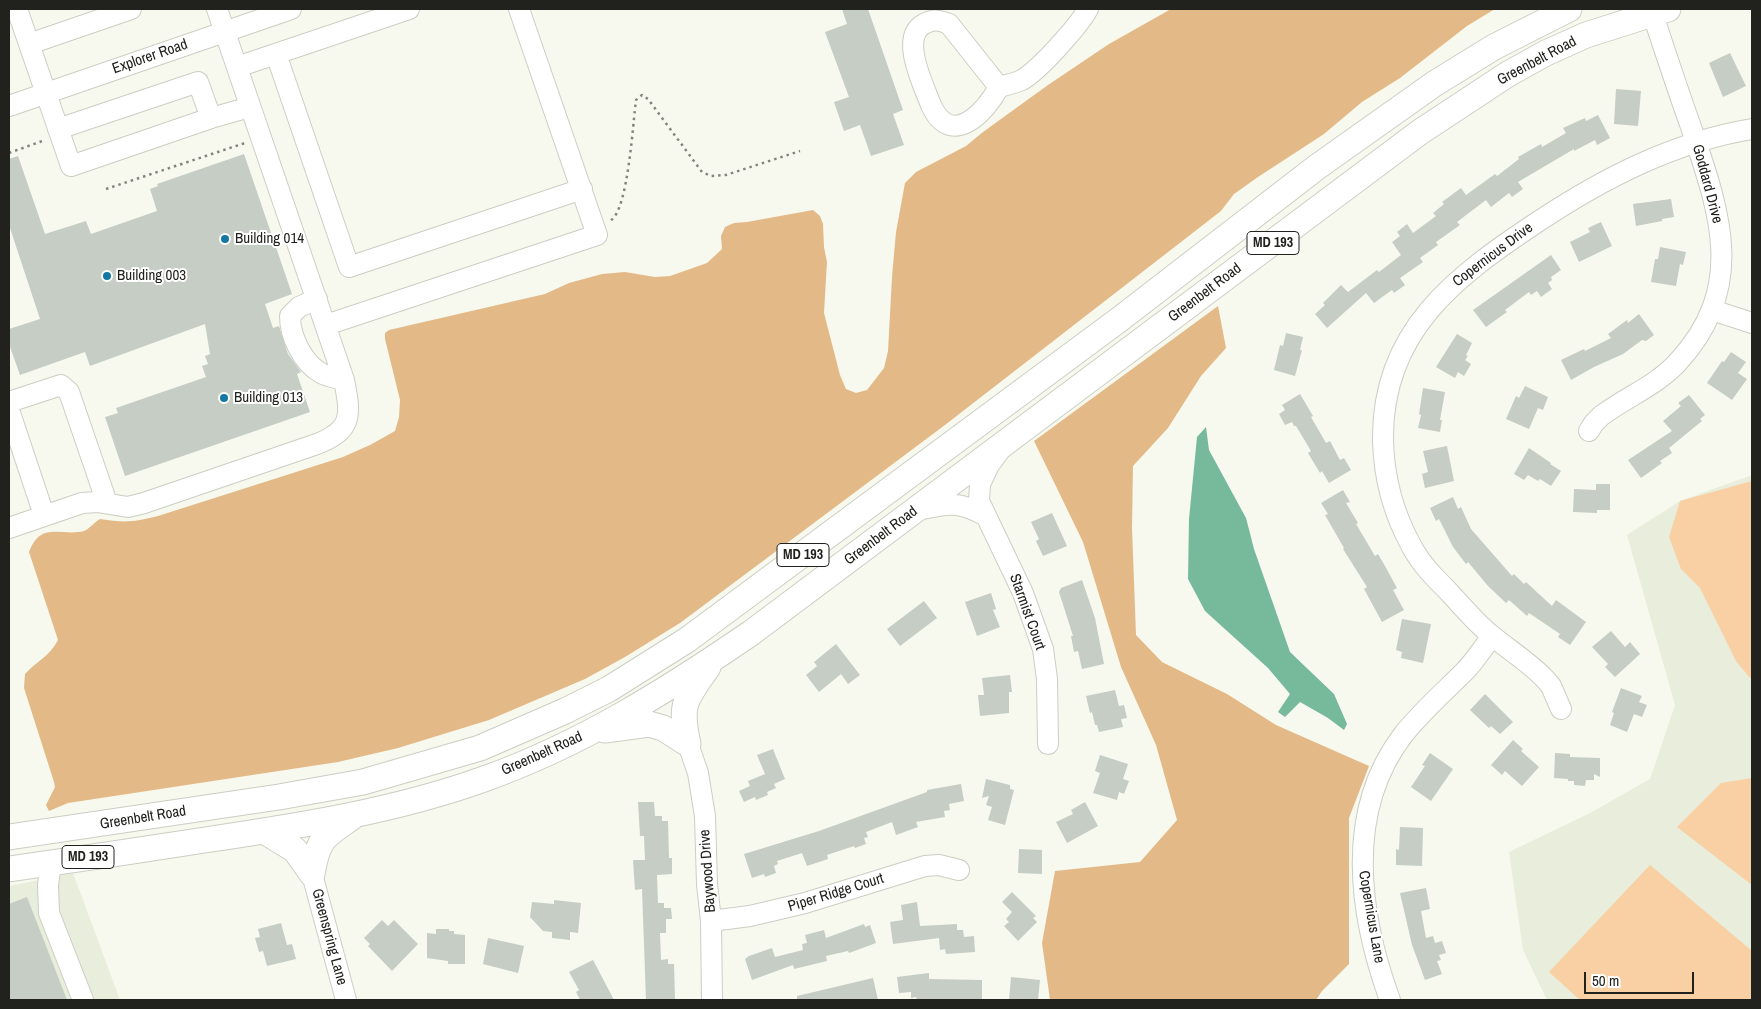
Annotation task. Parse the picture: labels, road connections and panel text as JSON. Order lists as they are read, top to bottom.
{
  "streets": {
    "main road": ["Greenbelt Road", "MD 193"],
    "street": [
      "Explorer Road",
      "Goddard Drive",
      "Copernicus Drive",
      "Starmist Court",
      "Baywood Drive",
      "Piper Ridge Court",
      "Copernicus Lane",
      "Greenspring Lane"
    ]
  },
  "crossings": [
    ["Greenbelt Road", "Goddard Drive"],
    ["Greenbelt Road", "Starmist Court"],
    ["Goddard Drive", "Copernicus Drive"],
    ["Copernicus Drive", "Copernicus Lane"],
    ["Baywood Drive", "Piper Ridge Court"]
  ],
  "places": ["Building 014", "Building 003", "Building 013"],
  "scale_bar": "50 m"
}
